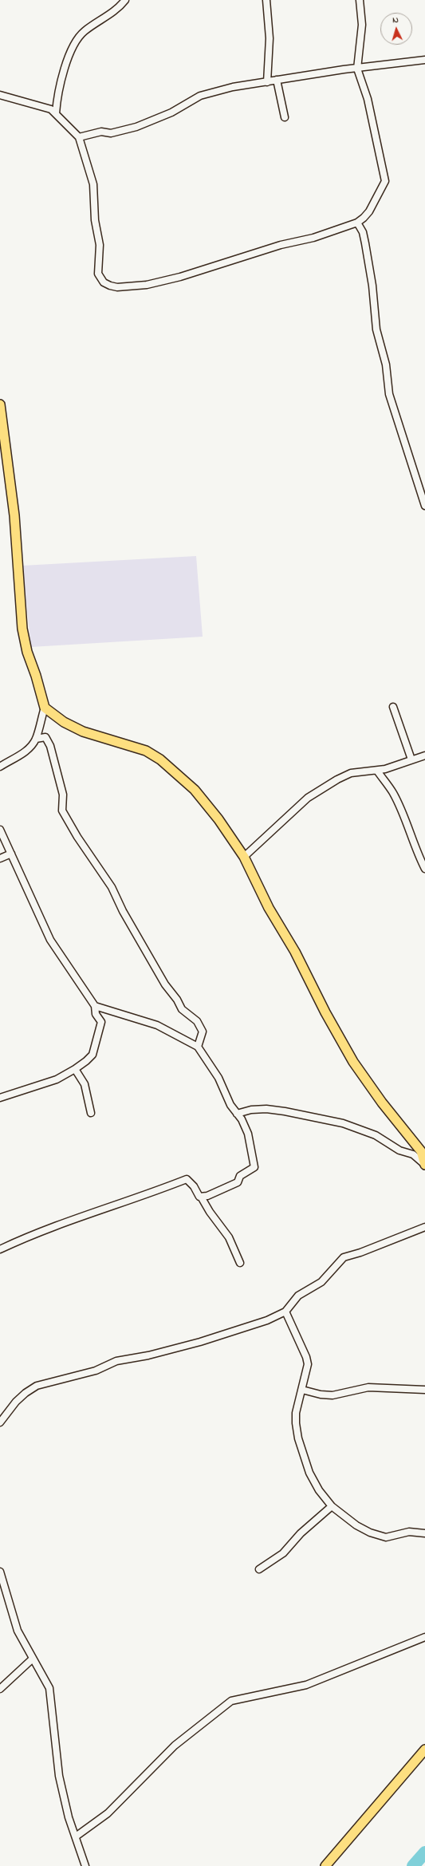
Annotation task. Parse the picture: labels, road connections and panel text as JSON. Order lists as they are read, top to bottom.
{
  "north": "top"
}
